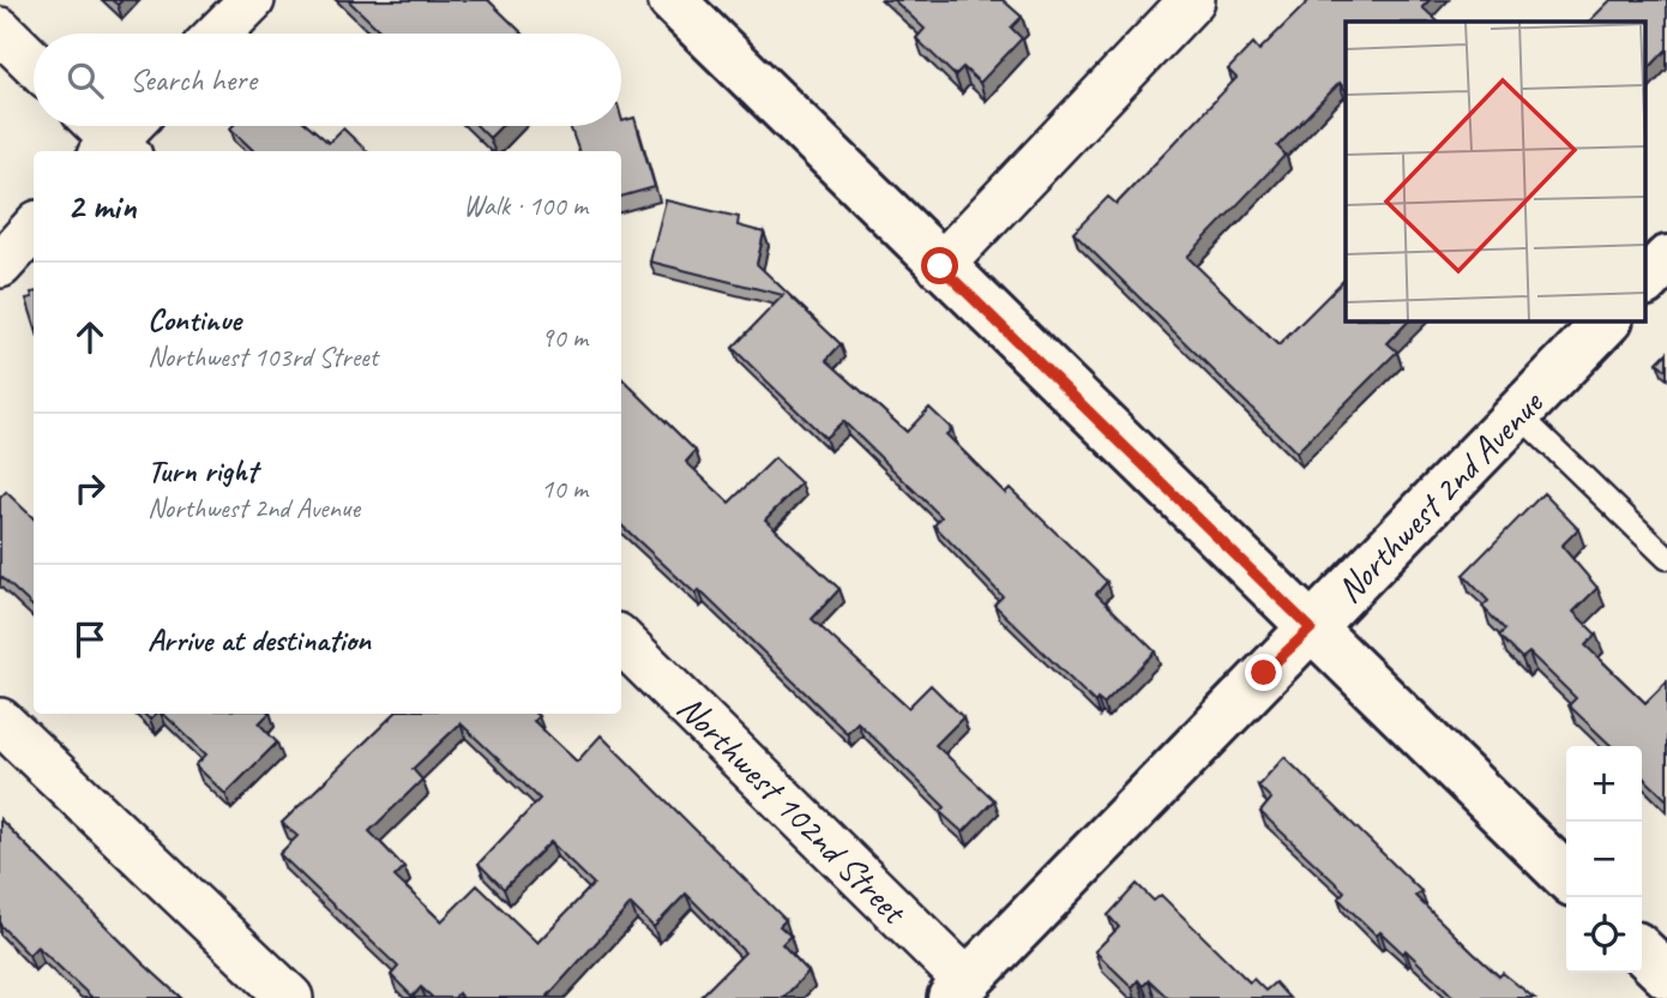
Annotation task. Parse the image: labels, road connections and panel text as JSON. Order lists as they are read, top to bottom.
{
  "streets": {
    "main road": ["Northwest 2nd Avenue"],
    "street": ["Northwest 102nd Street"]
  },
  "crossings": [
    ["Northwest 2nd Avenue", "Northwest 102nd Street"]
  ],
  "page": {
    "search": "Search here",
    "heading": ["2 min", "Walk · 100 m"],
    "list": [
      ["Continue", "Northwest 103rd Street", "90 m"],
      ["Turn right", "Northwest 2nd Avenue", "10 m"],
      "Arrive at destination"
    ],
    "map_buttons": ["+", "−"]
  }
}
